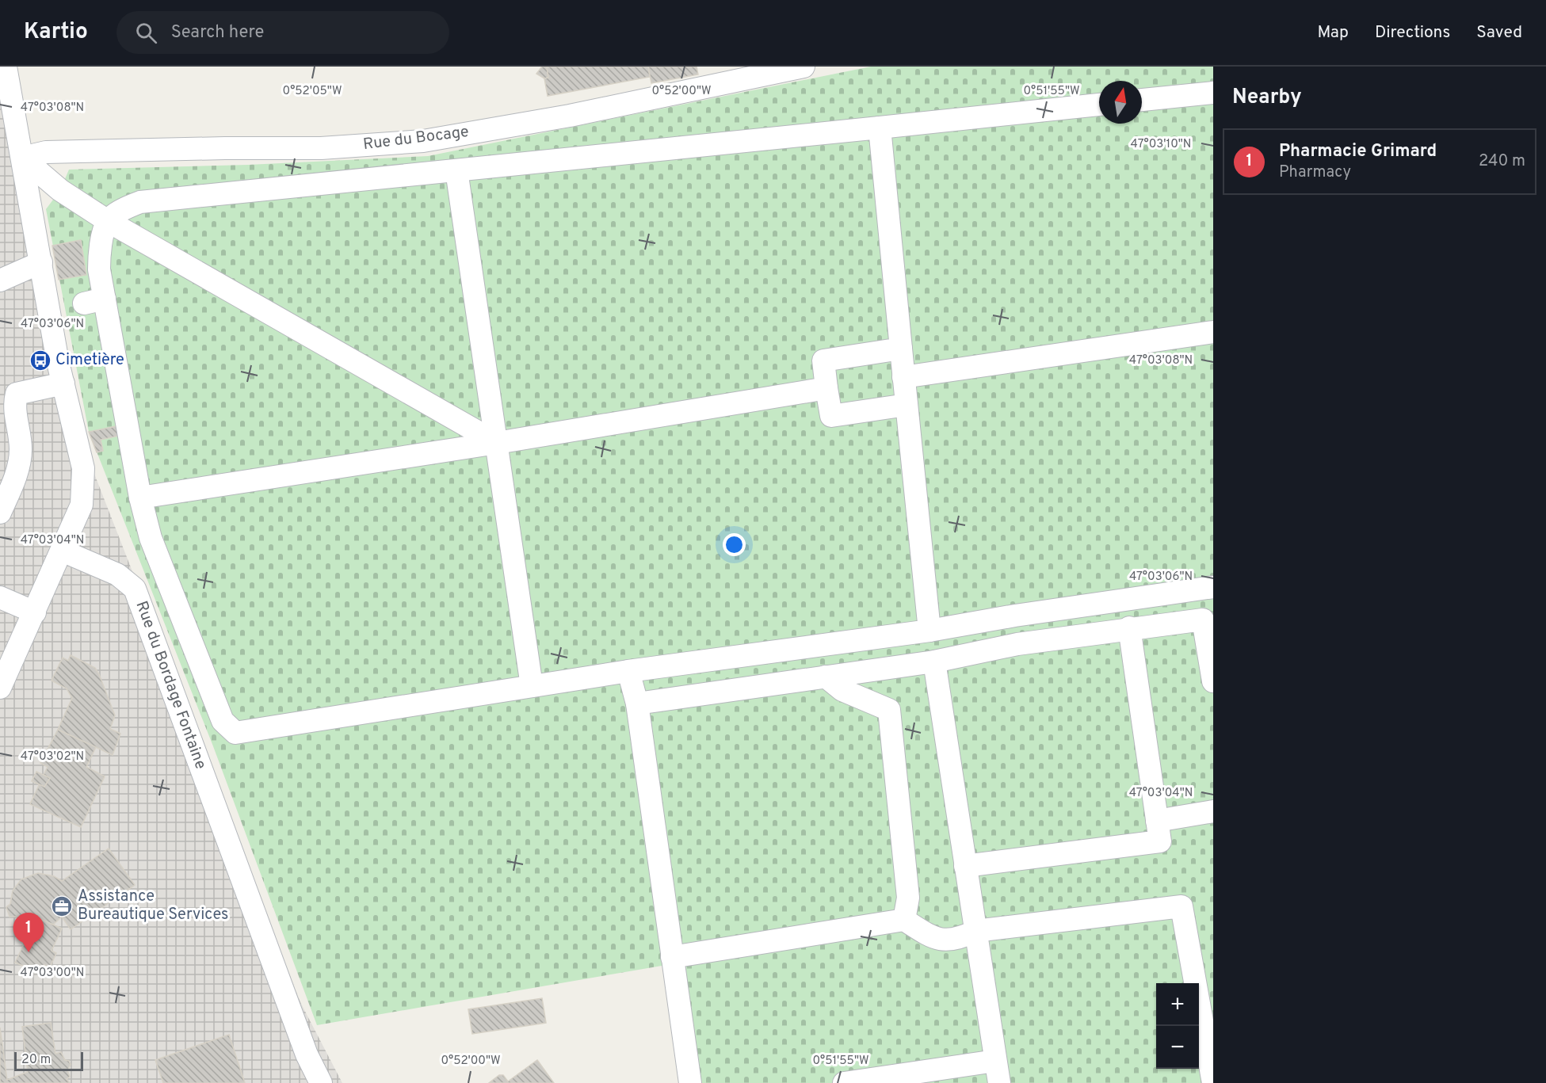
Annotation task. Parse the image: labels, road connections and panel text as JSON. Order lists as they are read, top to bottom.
{
  "streets": {
    "street": ["Rue du Bocage", "Rue du Bordage Fontaine"]
  },
  "places": {
    "bus stop": ["Cimetière"],
    "office": ["Assistance Bureautique Services"]
  },
  "scale_bar": "20 m",
  "north": "top",
  "page": {
    "header": "Kartio",
    "search": "Search here",
    "nav": ["Map", "Directions", "Saved"],
    "heading": "Nearby",
    "list": [
      {
        "mark": "1",
        "name": "Pharmacie Grimard",
        "note": "Pharmacy",
        "value": "240 m"
      }
    ],
    "pins": "1",
    "map_buttons": ["+", "−"],
    "scale": "20 m"
  },
  "coordinates": [
    "0°52'05\"W",
    "0°52'00\"W",
    "0°51'55\"W",
    "47°03'08\"N",
    "47°03'10\"N",
    "47°03'06\"N",
    "47°03'04\"N",
    "47°03'02\"N",
    "47°03'00\"N"
  ]
}
